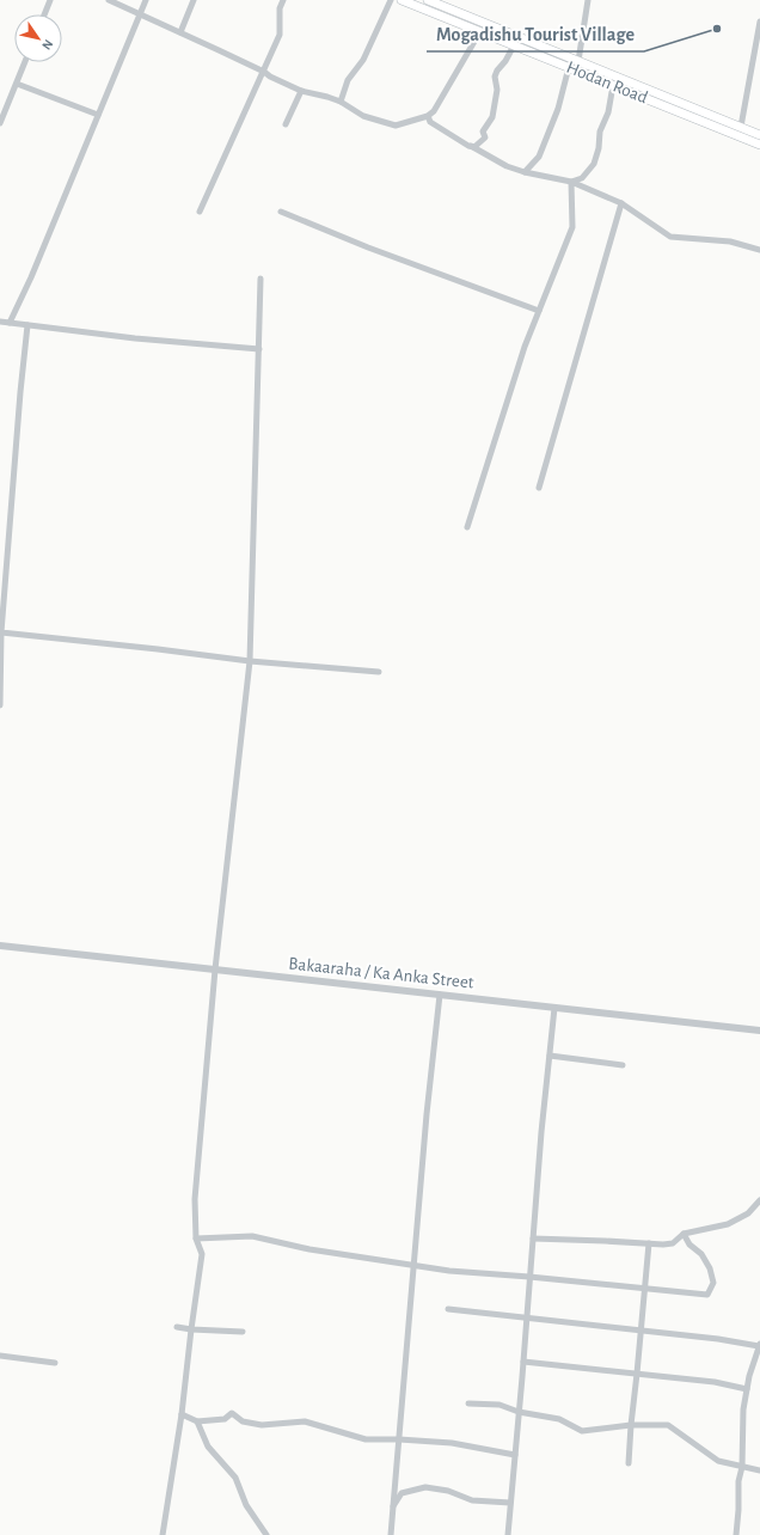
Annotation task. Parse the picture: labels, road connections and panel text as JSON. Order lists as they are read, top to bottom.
{
  "streets": {
    "main road": ["Hodan Road"],
    "street": ["Bakaaraha / Ka Anka Street"]
  },
  "places": ["Mogadishu Tourist Village"],
  "north": "bottom right"
}
